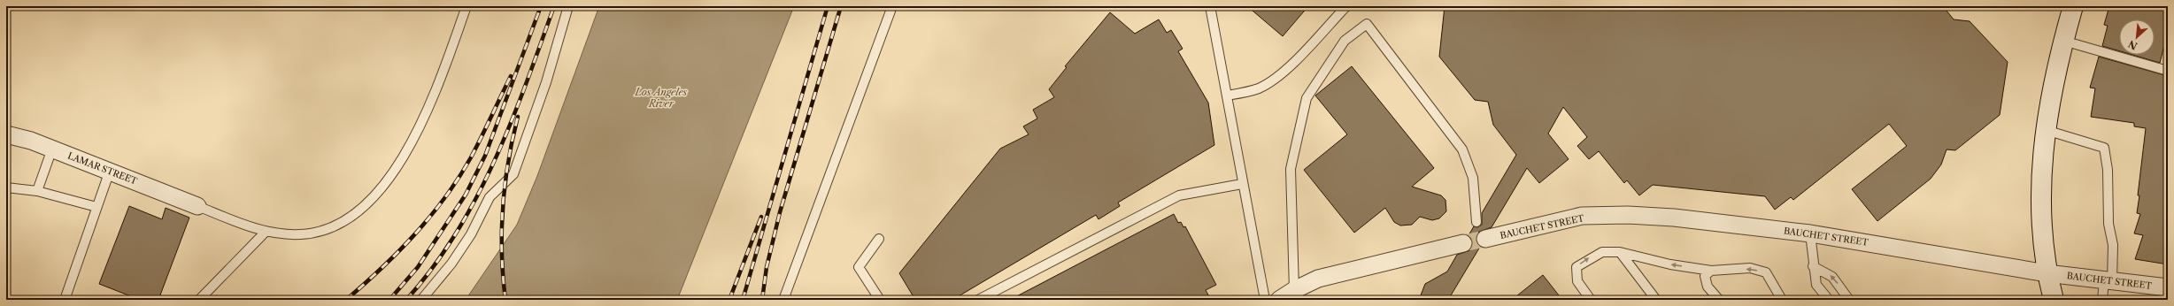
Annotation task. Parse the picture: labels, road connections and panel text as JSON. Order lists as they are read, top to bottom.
{
  "streets": {
    "street": ["LAMAR STREET", "BAUCHET STREET"]
  },
  "water": ["Los Angeles River"],
  "north": "bottom left"
}
